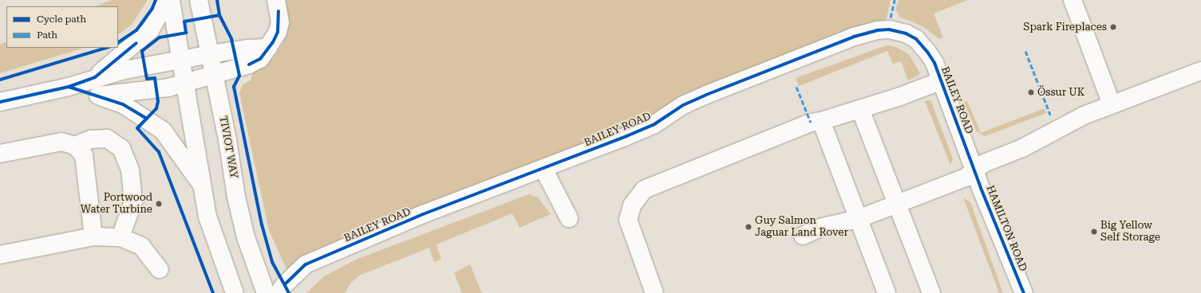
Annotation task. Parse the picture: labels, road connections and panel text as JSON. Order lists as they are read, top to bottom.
{
  "streets": {
    "street": ["BAILEY ROAD", "TIVIOT WAY", "HAMILTON ROAD"]
  },
  "crossings": [
    ["BAILEY ROAD", "HAMILTON ROAD"]
  ],
  "places": [
    "Spark Fireplaces",
    "Össur UK",
    "Portwood Water Turbine",
    "Guy Salmon Jaguar Land Rover",
    "Big Yellow Self Storage"
  ],
  "legend": ["Cycle path", "Path"]
}
